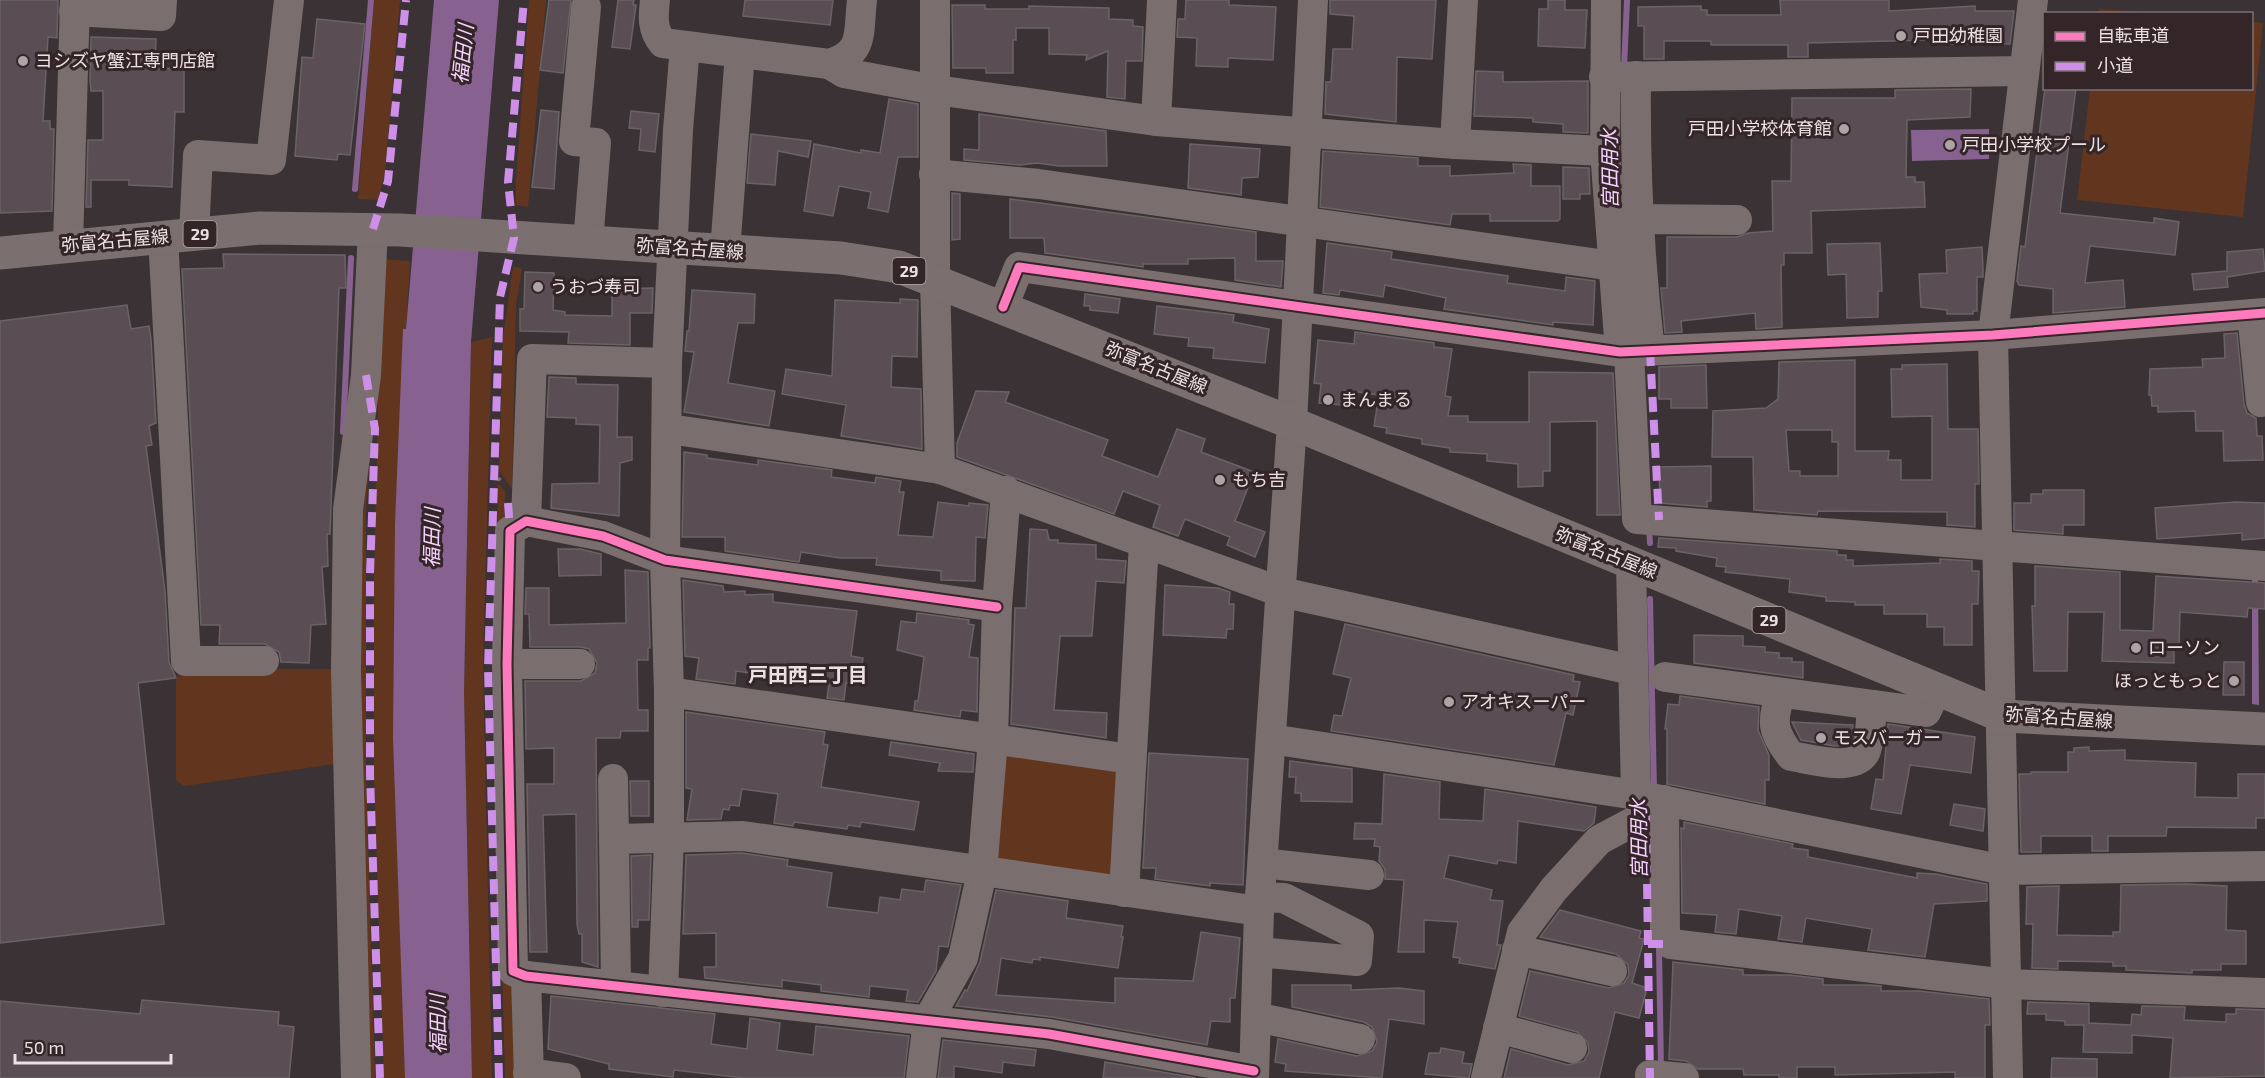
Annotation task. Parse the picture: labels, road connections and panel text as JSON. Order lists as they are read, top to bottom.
{
  "streets": {
    "main road": ["29", "弥富名古屋線"]
  },
  "districts": ["戸田西三丁目"],
  "water": ["福田川", "宮田用水"],
  "places": [
    "戸田幼稚園",
    "ヨシズヤ蟹江専門店館",
    "戸田小学校体育館",
    "戸田小学校プール",
    "うおづ寿司",
    "まんまる",
    "もち吉",
    "ローソン",
    "ほっともっと",
    "アオキスーパー",
    "モスバーガー"
  ],
  "legend": ["自転車道", "小道"],
  "scale_bar": "50 m"
}
